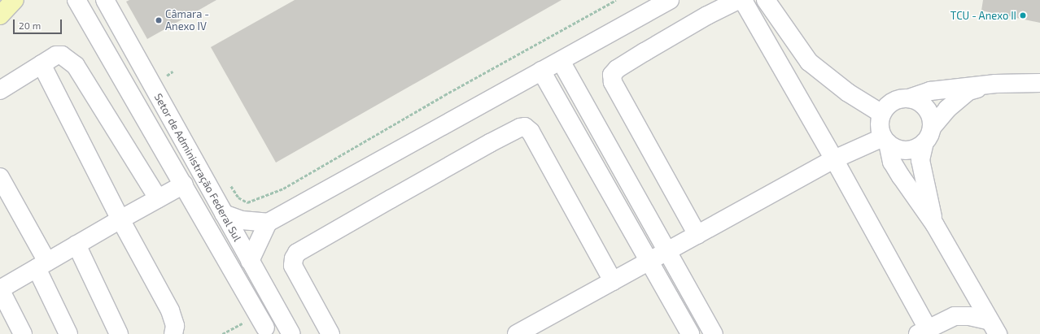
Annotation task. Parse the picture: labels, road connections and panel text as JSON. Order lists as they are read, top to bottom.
{
  "streets": {
    "street": ["Setor de Administração Federal Sul"]
  },
  "places": ["TCU - Anexo II", "Câmara - Anexo IV"],
  "scale_bar": "20 m"
}
